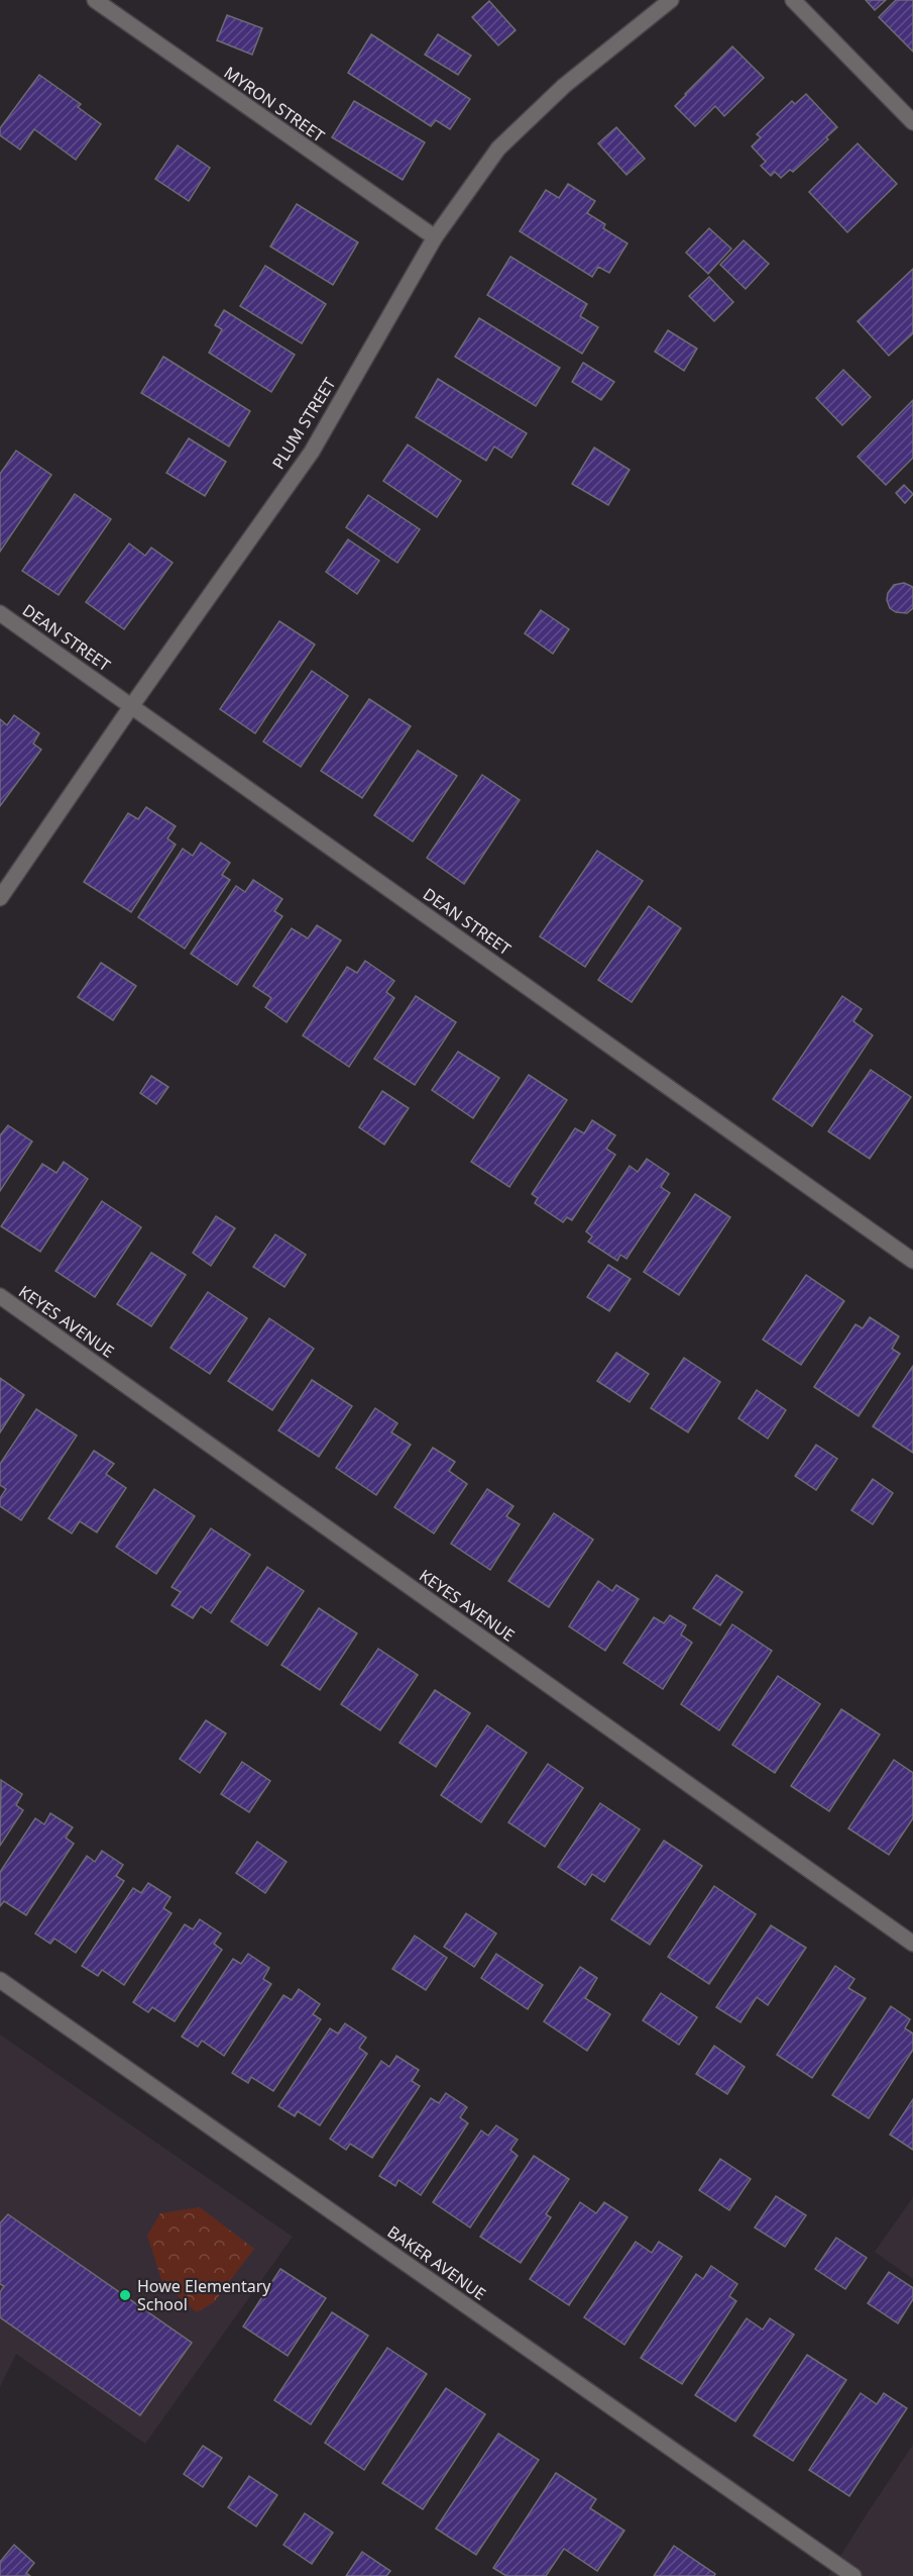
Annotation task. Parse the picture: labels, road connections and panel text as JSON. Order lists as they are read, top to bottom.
{
  "streets": {
    "street": [
      "MYRON STREET",
      "PLUM STREET",
      "DEAN STREET",
      "KEYES AVENUE",
      "BAKER AVENUE"
    ]
  },
  "crossings": [
    ["MYRON STREET", "PLUM STREET"],
    ["PLUM STREET", "DEAN STREET"]
  ],
  "places": ["Howe Elementary School"]
}
